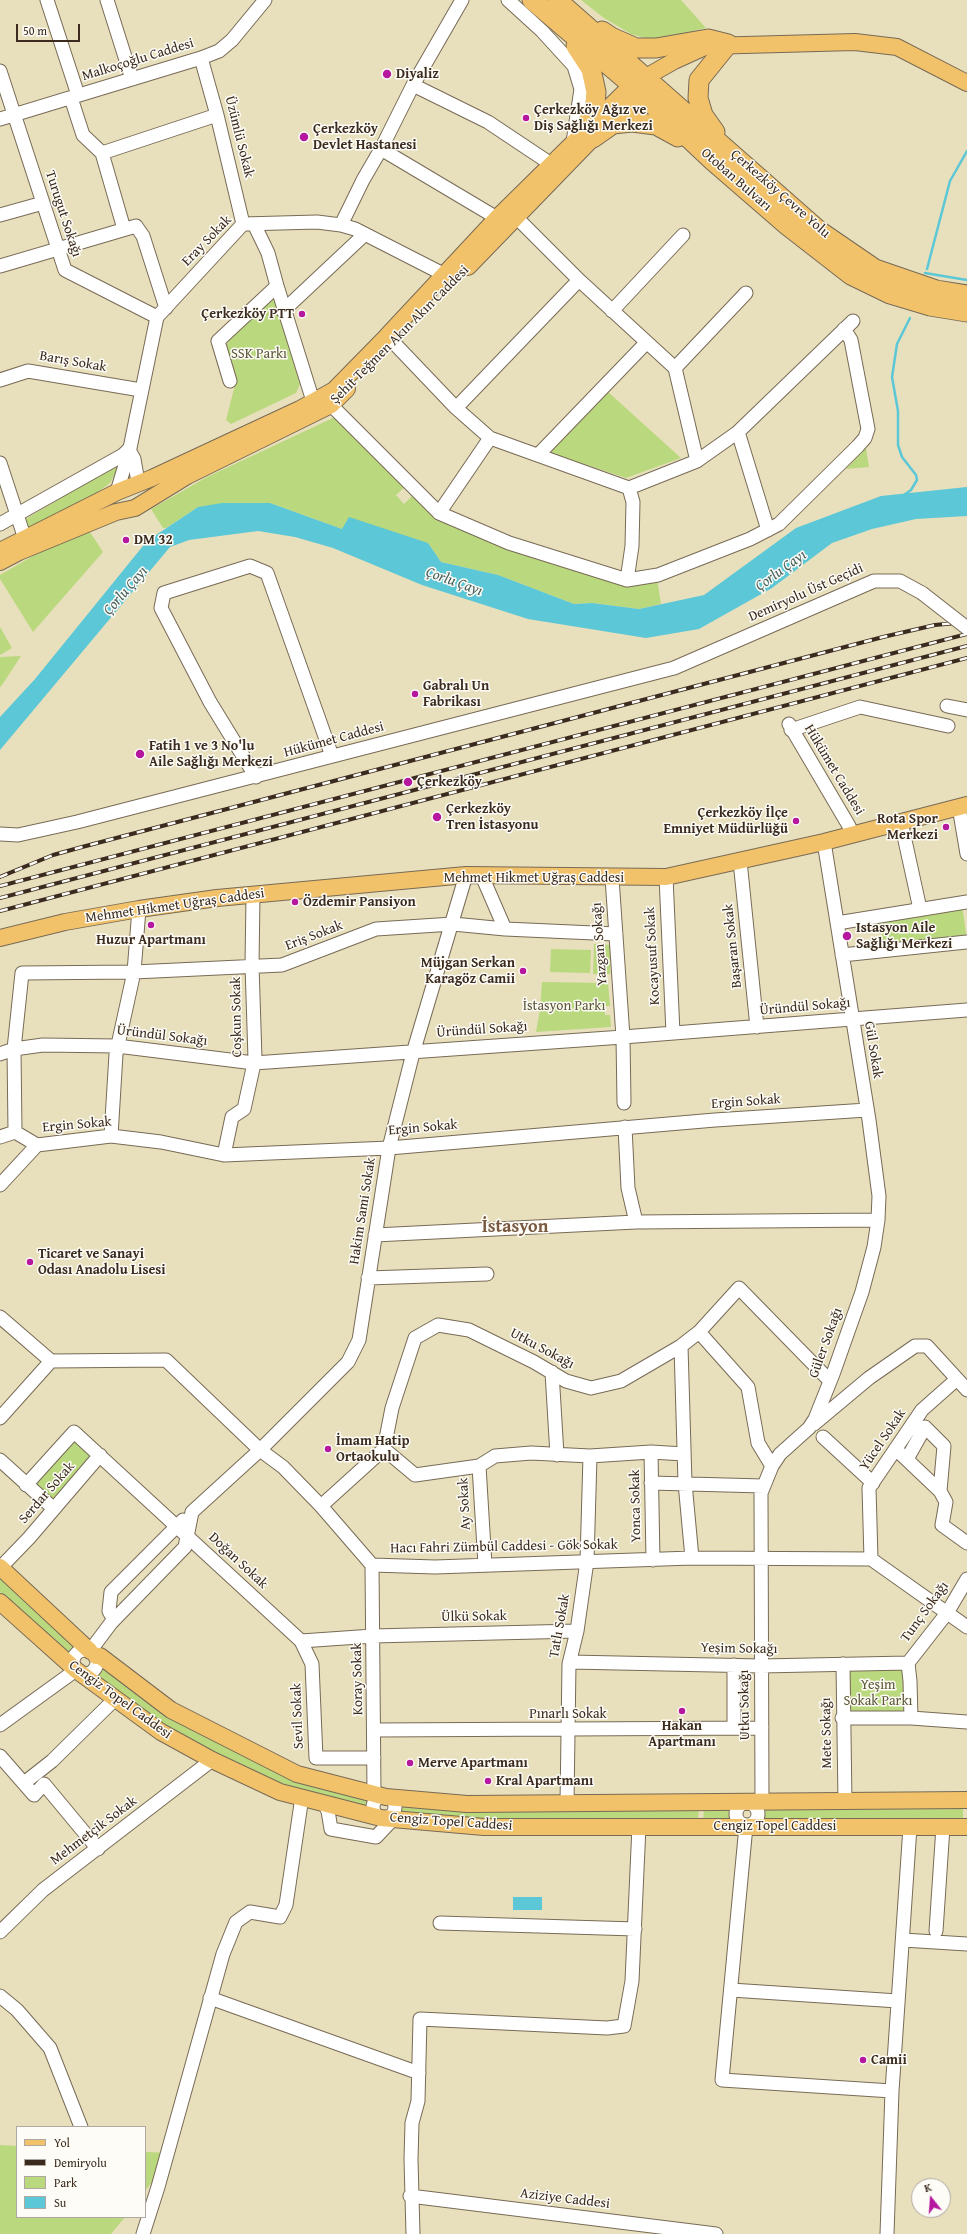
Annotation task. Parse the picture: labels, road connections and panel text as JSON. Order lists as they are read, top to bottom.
{
  "streets": {
    "highway": ["Otoban Bulvarı", "Çerkezköy Çevre Yolu"],
    "main road": ["Şehit Teğmen Akın Akın Caddesi", "Mehmet Hikmet Uğraş Caddesi", "Cengiz Topel Caddesi"],
    "street": [
      "Malkoçoğlu Caddesi",
      "Üzümlü Sokak",
      "Turugut Sokağı",
      "Eray Sokak",
      "Barış Sokak",
      "Demiryolu Üst Geçidi",
      "Hükümet Caddesi",
      "Eriş Sokak",
      "Yazgan Sokağı",
      "Başaran Sokak",
      "Kocayusuf Sokak",
      "Üründül Sokağı",
      "Coşkun Sokak",
      "Gül Sokak",
      "Ergin Sokak",
      "Hakim Sami Sokak",
      "Güler Sokağı",
      "Utku Sokağı",
      "Yücel Sokak",
      "Serdar Sokak",
      "Ay Sokak",
      "Yonca Sokak",
      "Hacı Fahri Zümbül Caddesi - Gök Sokak",
      "Doğan Sokak",
      "Tunç Sokağı",
      "Ülkü Sokak",
      "Tatlı Sokak",
      "Yeşim Sokağı",
      "Koray Sokak",
      "Pınarlı Sokak",
      "Sevil Sokak",
      "Mete Sokağı",
      "Mehmetçik Sokak",
      "Aziziye Caddesi"
    ]
  },
  "crossings": [
    ["Malkoçoğlu Caddesi", "Üzümlü Sokak"],
    ["Malkoçoğlu Caddesi", "Turugut Sokağı"],
    ["Üzümlü Sokak", "Eray Sokak"],
    ["Üzümlü Sokak", "Şehit Teğmen Akın Akın Caddesi"],
    ["Otoban Bulvarı", "Çerkezköy Çevre Yolu"],
    ["Otoban Bulvarı", "Şehit Teğmen Akın Akın Caddesi"],
    ["Çerkezköy Çevre Yolu", "Şehit Teğmen Akın Akın Caddesi"],
    ["Turugut Sokağı", "Eray Sokak"],
    ["Eray Sokak", "Şehit Teğmen Akın Akın Caddesi"],
    ["Demiryolu Üst Geçidi", "Hükümet Caddesi"],
    ["Hükümet Caddesi", "Mehmet Hikmet Uğraş Caddesi"],
    ["Mehmet Hikmet Uğraş Caddesi", "Yazgan Sokağı"],
    ["Mehmet Hikmet Uğraş Caddesi", "Başaran Sokak"],
    ["Mehmet Hikmet Uğraş Caddesi", "Kocayusuf Sokak"],
    ["Mehmet Hikmet Uğraş Caddesi", "Coşkun Sokak"],
    ["Mehmet Hikmet Uğraş Caddesi", "Gül Sokak"],
    ["Mehmet Hikmet Uğraş Caddesi", "Hakim Sami Sokak"],
    ["Eriş Sokak", "Yazgan Sokağı"],
    ["Eriş Sokak", "Üründül Sokağı"],
    ["Eriş Sokak", "Coşkun Sokak"],
    ["Eriş Sokak", "Hakim Sami Sokak"],
    ["Yazgan Sokağı", "Üründül Sokağı"],
    ["Başaran Sokak", "Üründül Sokağı"],
    ["Kocayusuf Sokak", "Üründül Sokağı"],
    ["Üründül Sokağı", "Coşkun Sokak"],
    ["Üründül Sokağı", "Gül Sokak"],
    ["Üründül Sokağı", "Hakim Sami Sokak"],
    ["Coşkun Sokak", "Ergin Sokak"],
    ["Gül Sokak", "Ergin Sokak"],
    ["Gül Sokak", "Güler Sokağı"],
    ["Ergin Sokak", "Hakim Sami Sokak"],
    ["Ergin Sokak", "Güler Sokağı"],
    ["Hakim Sami Sokak", "Hacı Fahri Zümbül Caddesi - Gök Sokak"],
    ["Hakim Sami Sokak", "Doğan Sokak"],
    ["Güler Sokağı", "Utku Sokağı"],
    ["Güler Sokağı", "Hacı Fahri Zümbül Caddesi - Gök Sokak"],
    ["Utku Sokağı", "Hacı Fahri Zümbül Caddesi - Gök Sokak"],
    ["Utku Sokağı", "Yeşim Sokağı"],
    ["Utku Sokağı", "Cengiz Topel Caddesi"],
    ["Utku Sokağı", "Pınarlı Sokak"],
    ["Yücel Sokak", "Hacı Fahri Zümbül Caddesi - Gök Sokak"],
    ["Serdar Sokak", "Doğan Sokak"],
    ["Serdar Sokak", "Cengiz Topel Caddesi"],
    ["Ay Sokak", "Hacı Fahri Zümbül Caddesi - Gök Sokak"],
    ["Yonca Sokak", "Hacı Fahri Zümbül Caddesi - Gök Sokak"],
    ["Hacı Fahri Zümbül Caddesi - Gök Sokak", "Tatlı Sokak"],
    ["Hacı Fahri Zümbül Caddesi - Gök Sokak", "Koray Sokak"],
    ["Doğan Sokak", "Sevil Sokak"],
    ["Tunç Sokağı", "Yeşim Sokağı"],
    ["Ülkü Sokak", "Tatlı Sokak"],
    ["Ülkü Sokak", "Koray Sokak"],
    ["Tatlı Sokak", "Yeşim Sokağı"],
    ["Tatlı Sokak", "Cengiz Topel Caddesi"],
    ["Tatlı Sokak", "Pınarlı Sokak"],
    ["Yeşim Sokağı", "Mete Sokağı"],
    ["Koray Sokak", "Cengiz Topel Caddesi"],
    ["Koray Sokak", "Pınarlı Sokak"],
    ["Koray Sokak", "Sevil Sokak"],
    ["Cengiz Topel Caddesi", "Mete Sokağı"],
    ["Cengiz Topel Caddesi", "Mehmetçik Sokak"]
  ],
  "districts": ["İstasyon"],
  "water": ["Çorlu Çayı"],
  "parks": ["SSK Parkı", "İstasyon Parkı", "Yeşim Sokak Parkı"],
  "places": [
    "Diyaliz",
    "Çerkezköy Ağız ve Diş Sağlığı Merkezi",
    "Çerkezköy Devlet Hastanesi",
    "Çerkezköy PTT",
    "DM 32",
    "Gabralı Un Fabrikası",
    "Fatih 1 ve 3 No'lu Aile Sağlığı Merkezi",
    "Çerkezköy",
    "Çerkezköy Tren İstasyonu",
    "Çerkezköy İlçe Emniyet Müdürlüğü",
    "Rota Spor Merkezi",
    "Özdemir Pansiyon",
    "Huzur Apartmanı",
    "Istasyon Aile Sağlığı Merkezi",
    "Müjgan Serkan Karagöz Camii",
    "Ticaret ve Sanayi Odası Anadolu Lisesi",
    "İmam Hatip Ortaokulu",
    "Hakan Apartmanı",
    "Merve Apartmanı",
    "Kral Apartmanı",
    "Camii"
  ],
  "legend": [
    "Yol",
    "Demiryolu",
    "Park",
    "Su"
  ],
  "scale_bar": "50 m",
  "north": "top"
}
